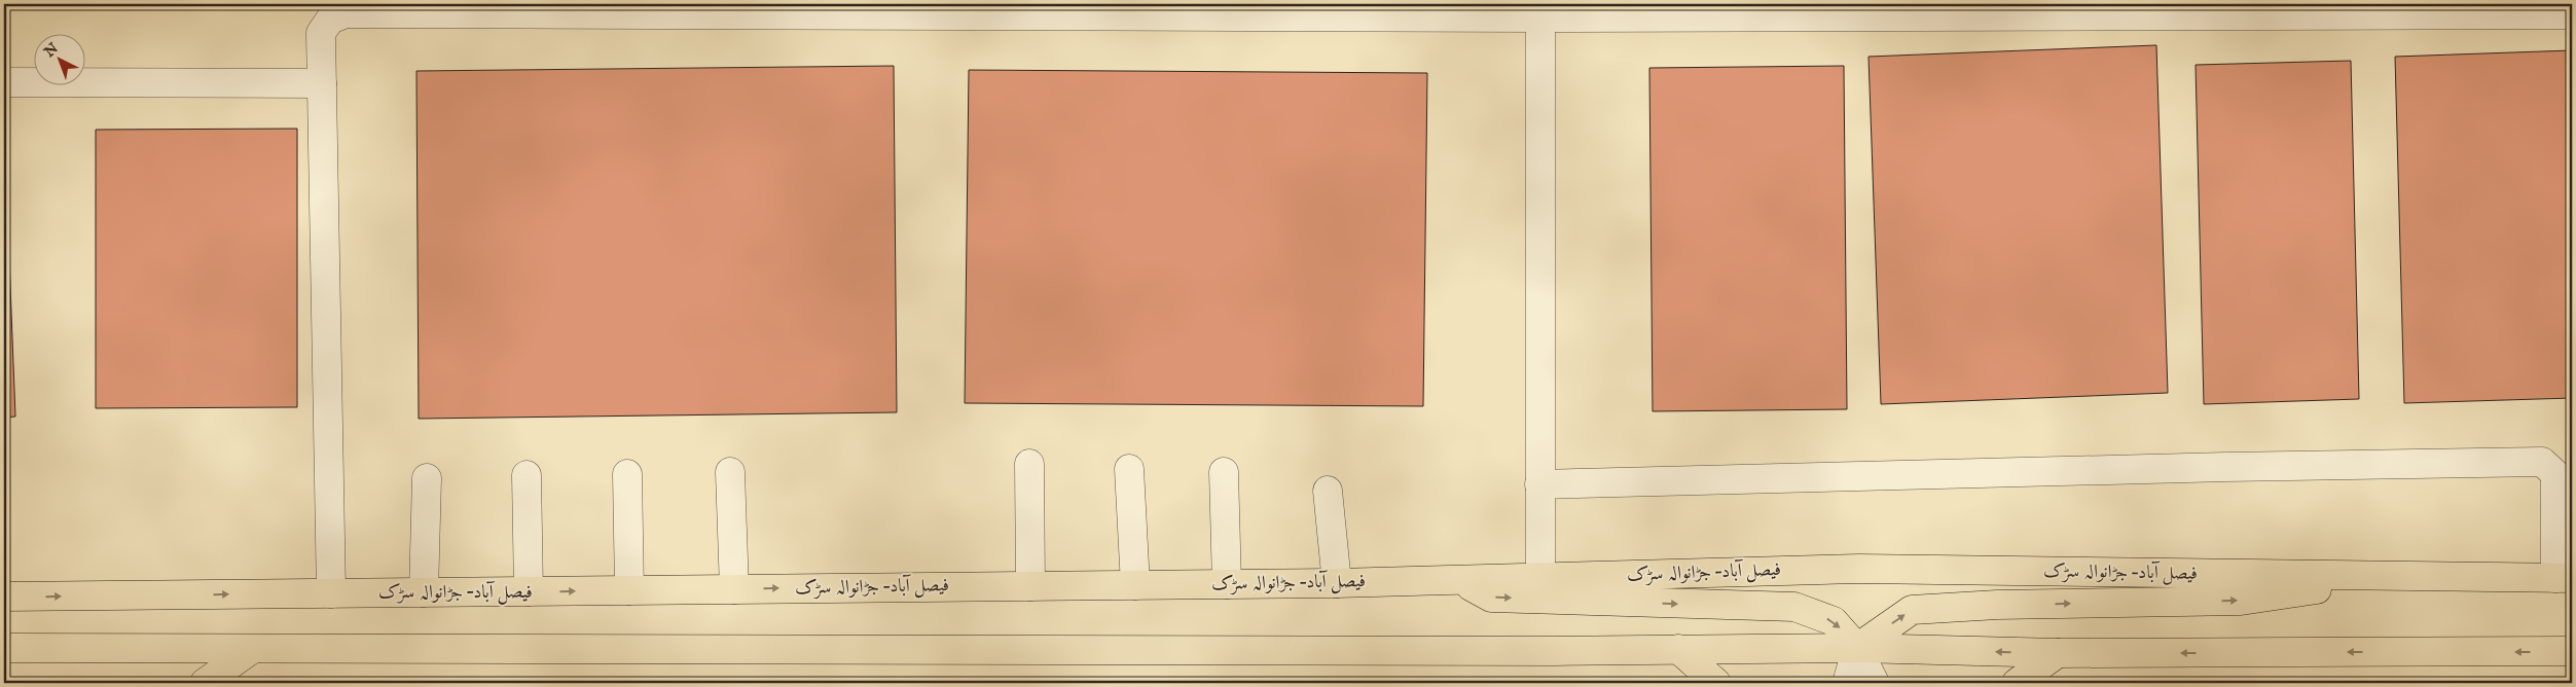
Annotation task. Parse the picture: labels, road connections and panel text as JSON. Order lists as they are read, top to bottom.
{
  "streets": {
    "main road": ["فیصل آباد– جڑانوالہ سڑک"]
  },
  "north": "top left"
}
